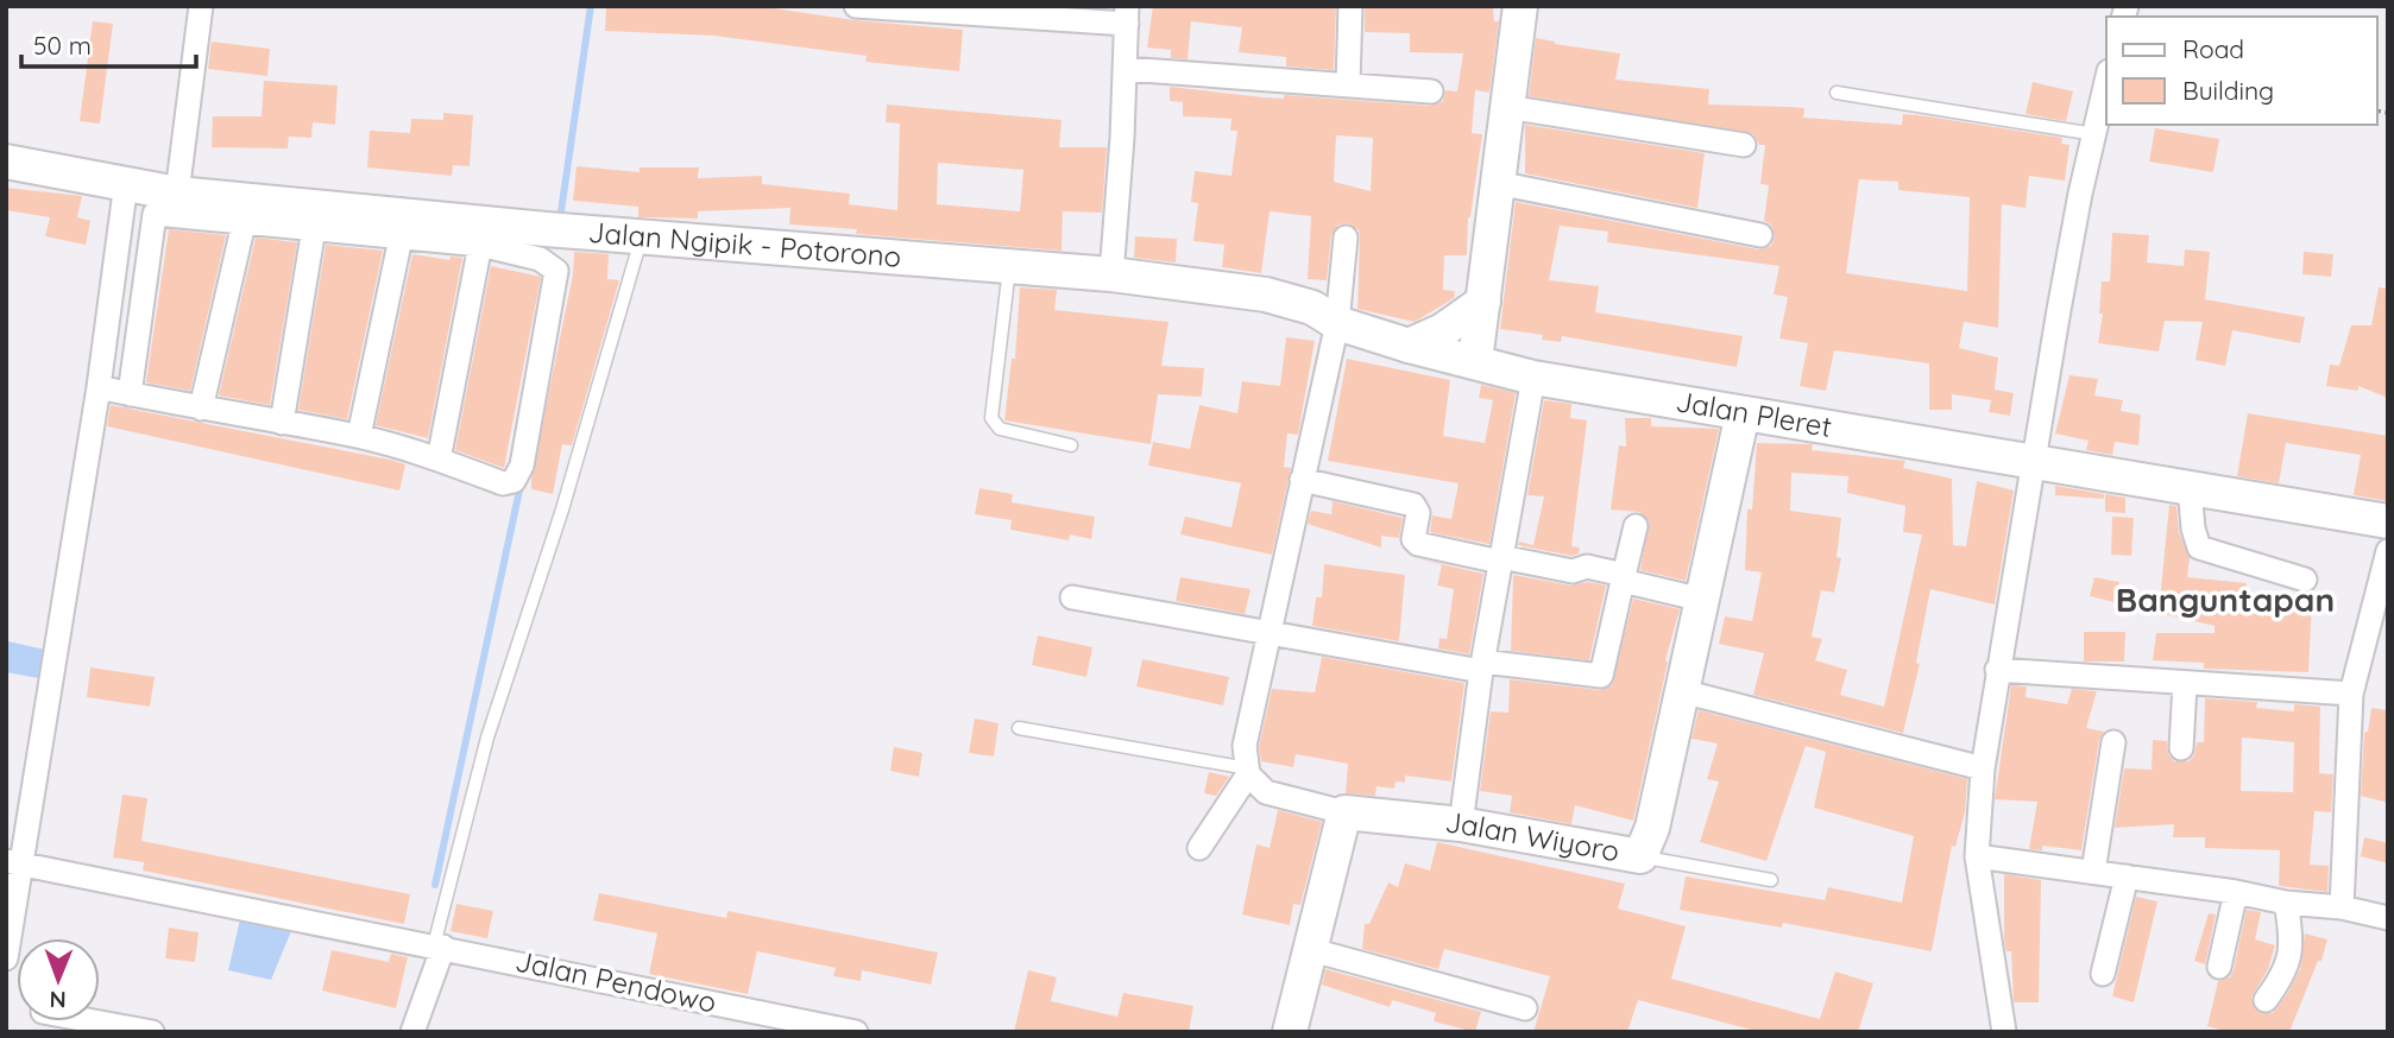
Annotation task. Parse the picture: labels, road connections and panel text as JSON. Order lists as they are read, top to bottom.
{
  "streets": {
    "street": [
      "Jalan Ngipik - Potorono",
      "Jalan Pleret",
      "Jalan Wiyoro",
      "Jalan Pendowo"
    ]
  },
  "crossings": [
    ["Jalan Ngipik - Potorono", "Jalan Pleret"],
    ["Jalan Pleret", "Jalan Wiyoro"]
  ],
  "districts": ["Banguntapan"],
  "legend": ["Road", "Building"],
  "scale_bar": "50 m",
  "north": "bottom"
}
